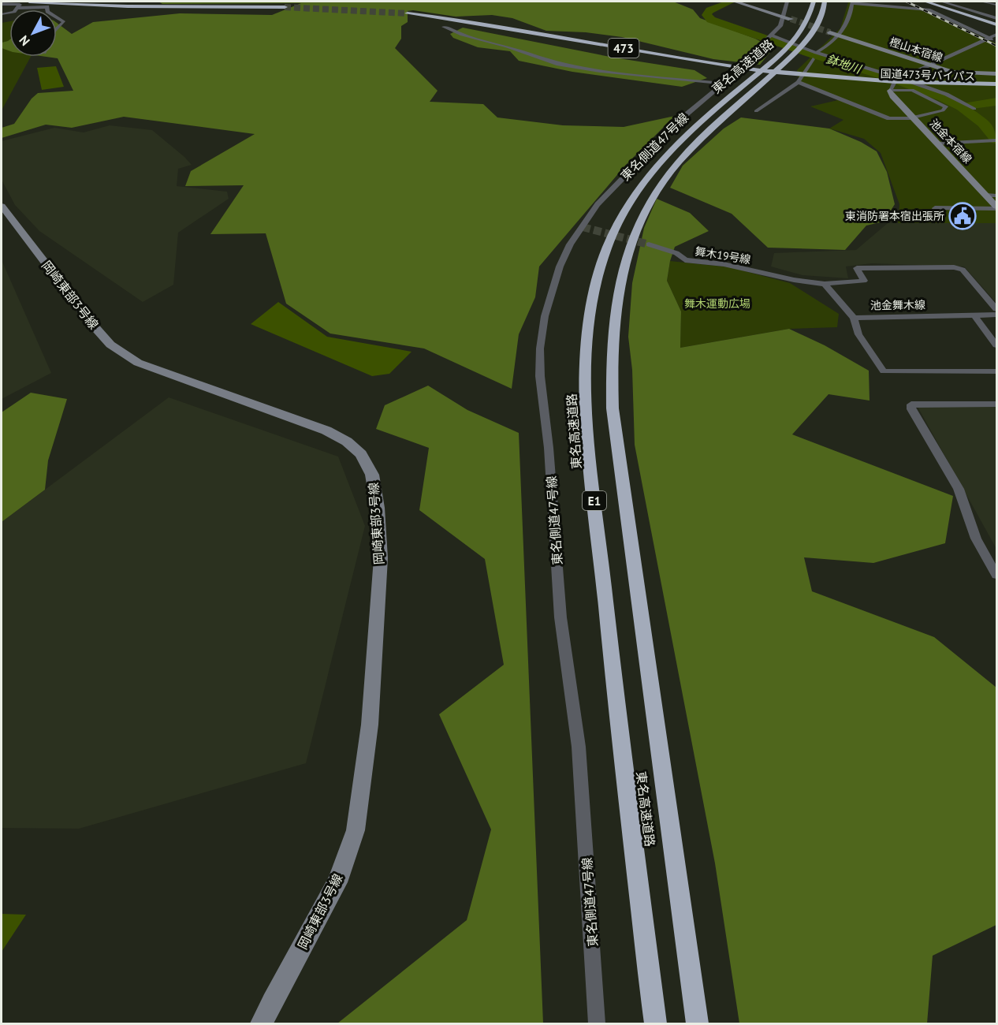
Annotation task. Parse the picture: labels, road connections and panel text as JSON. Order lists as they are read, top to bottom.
{
  "streets": {
    "highway": [
      "473",
      "東名高速道路",
      "国道473号バイパス",
      "E1"
    ],
    "street": [
      "樫山本宿線",
      "池金本宿線",
      "東名側道47号線",
      "舞木19号線",
      "岡崎東部3号線",
      "池金舞木線"
    ]
  },
  "water": ["鉢地川"],
  "parks": ["舞木運動広場"],
  "places": {
    "public building": ["東消防署本宿出張所"]
  },
  "north": "bottom left"
}
